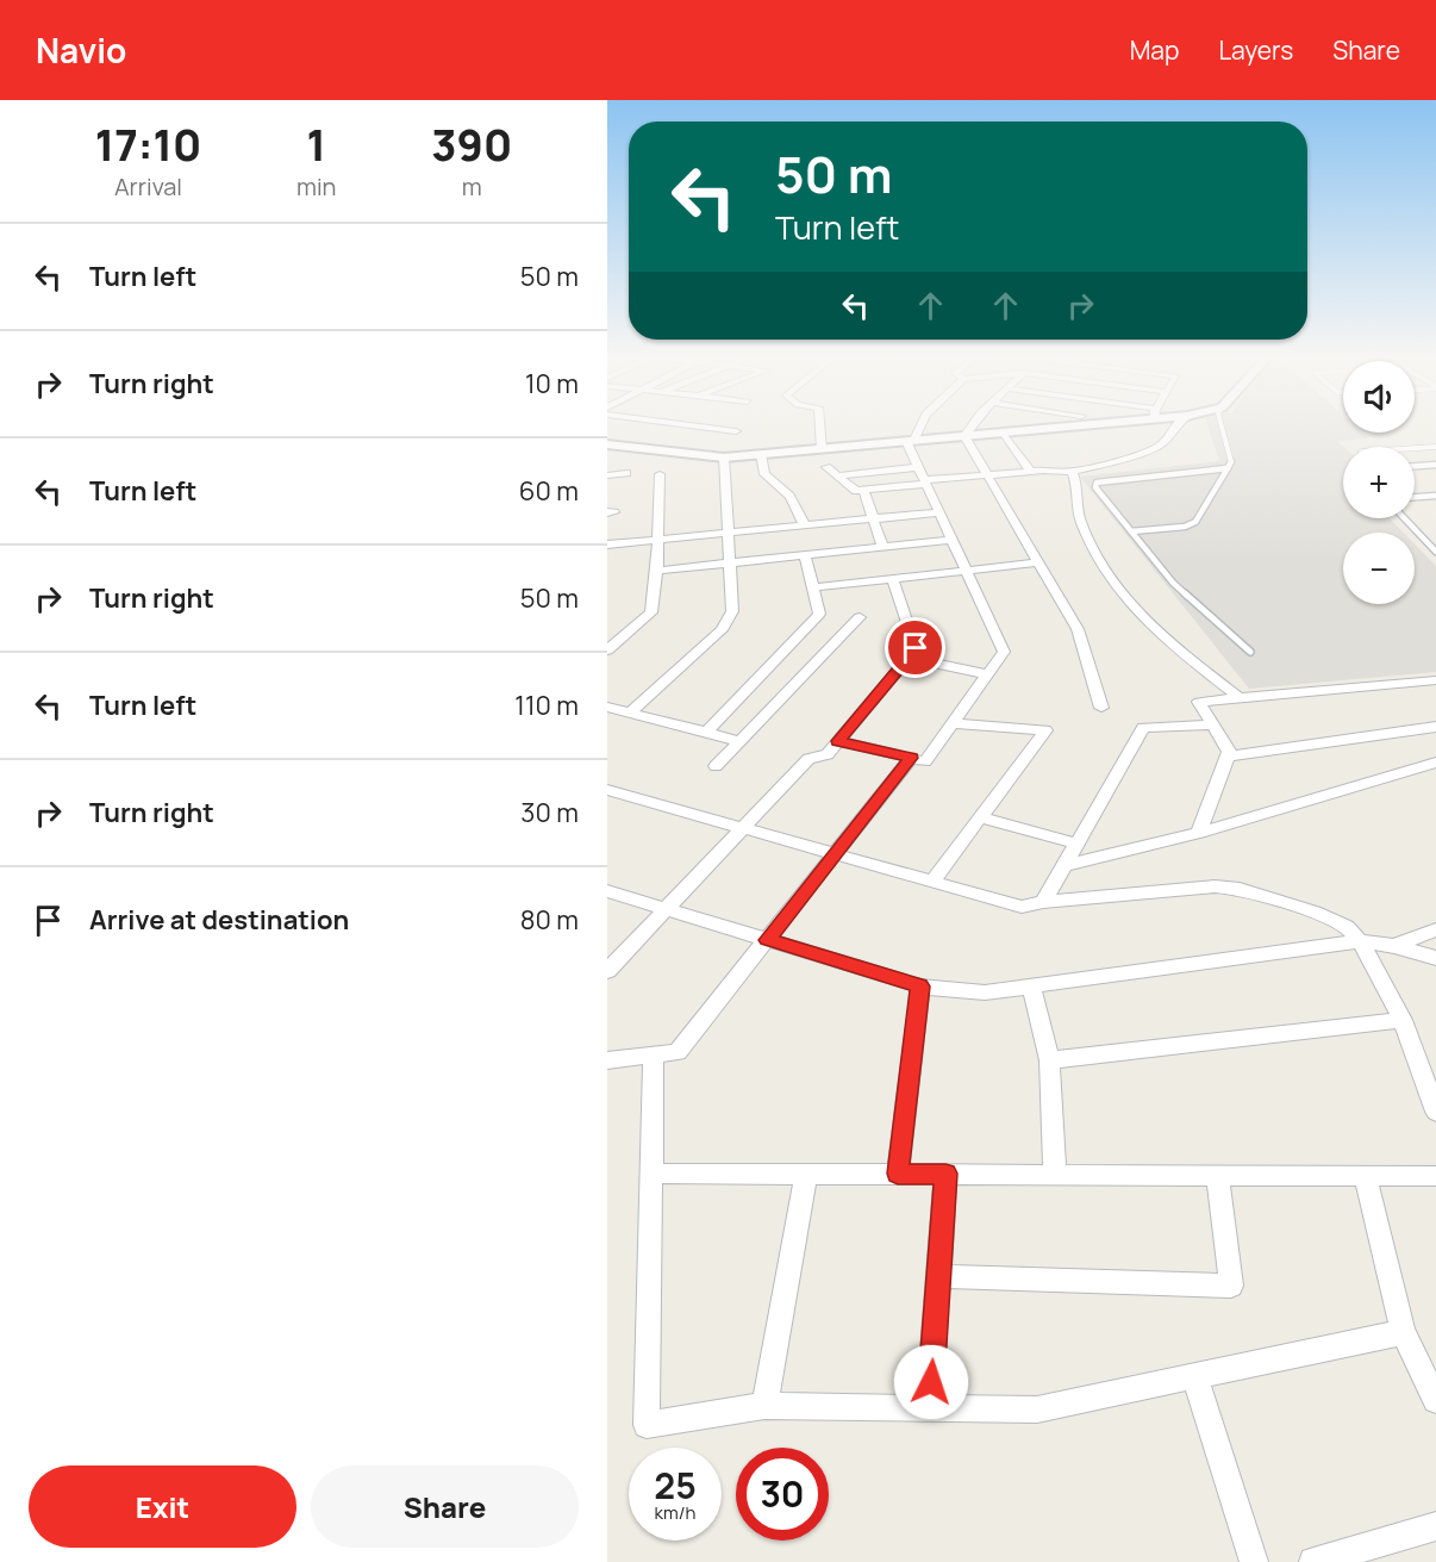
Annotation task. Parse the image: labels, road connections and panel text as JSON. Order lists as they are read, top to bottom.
{
  "page": {
    "header": "Navio",
    "nav": ["Map", "Layers", "Share"],
    "eta": [
      "17:10",
      "Arrival",
      "1",
      "min",
      "390",
      "m"
    ],
    "turn": ["50 m", "Turn left"],
    "list": [
      {
        "name": "Turn left",
        "value": "50 m"
      },
      {
        "name": "Turn right",
        "value": "10 m"
      },
      {
        "name": "Turn left",
        "value": "60 m"
      },
      {
        "name": "Turn right",
        "value": "50 m"
      },
      {
        "name": "Turn left",
        "value": "110 m"
      },
      {
        "name": "Turn right",
        "value": "30 m"
      },
      {
        "name": "Arrive at destination",
        "value": "80 m"
      }
    ],
    "map_buttons": ["+", "−"],
    "speed": "25 km/h",
    "limit": "30",
    "buttons": ["Exit", "Share"]
  }
}
